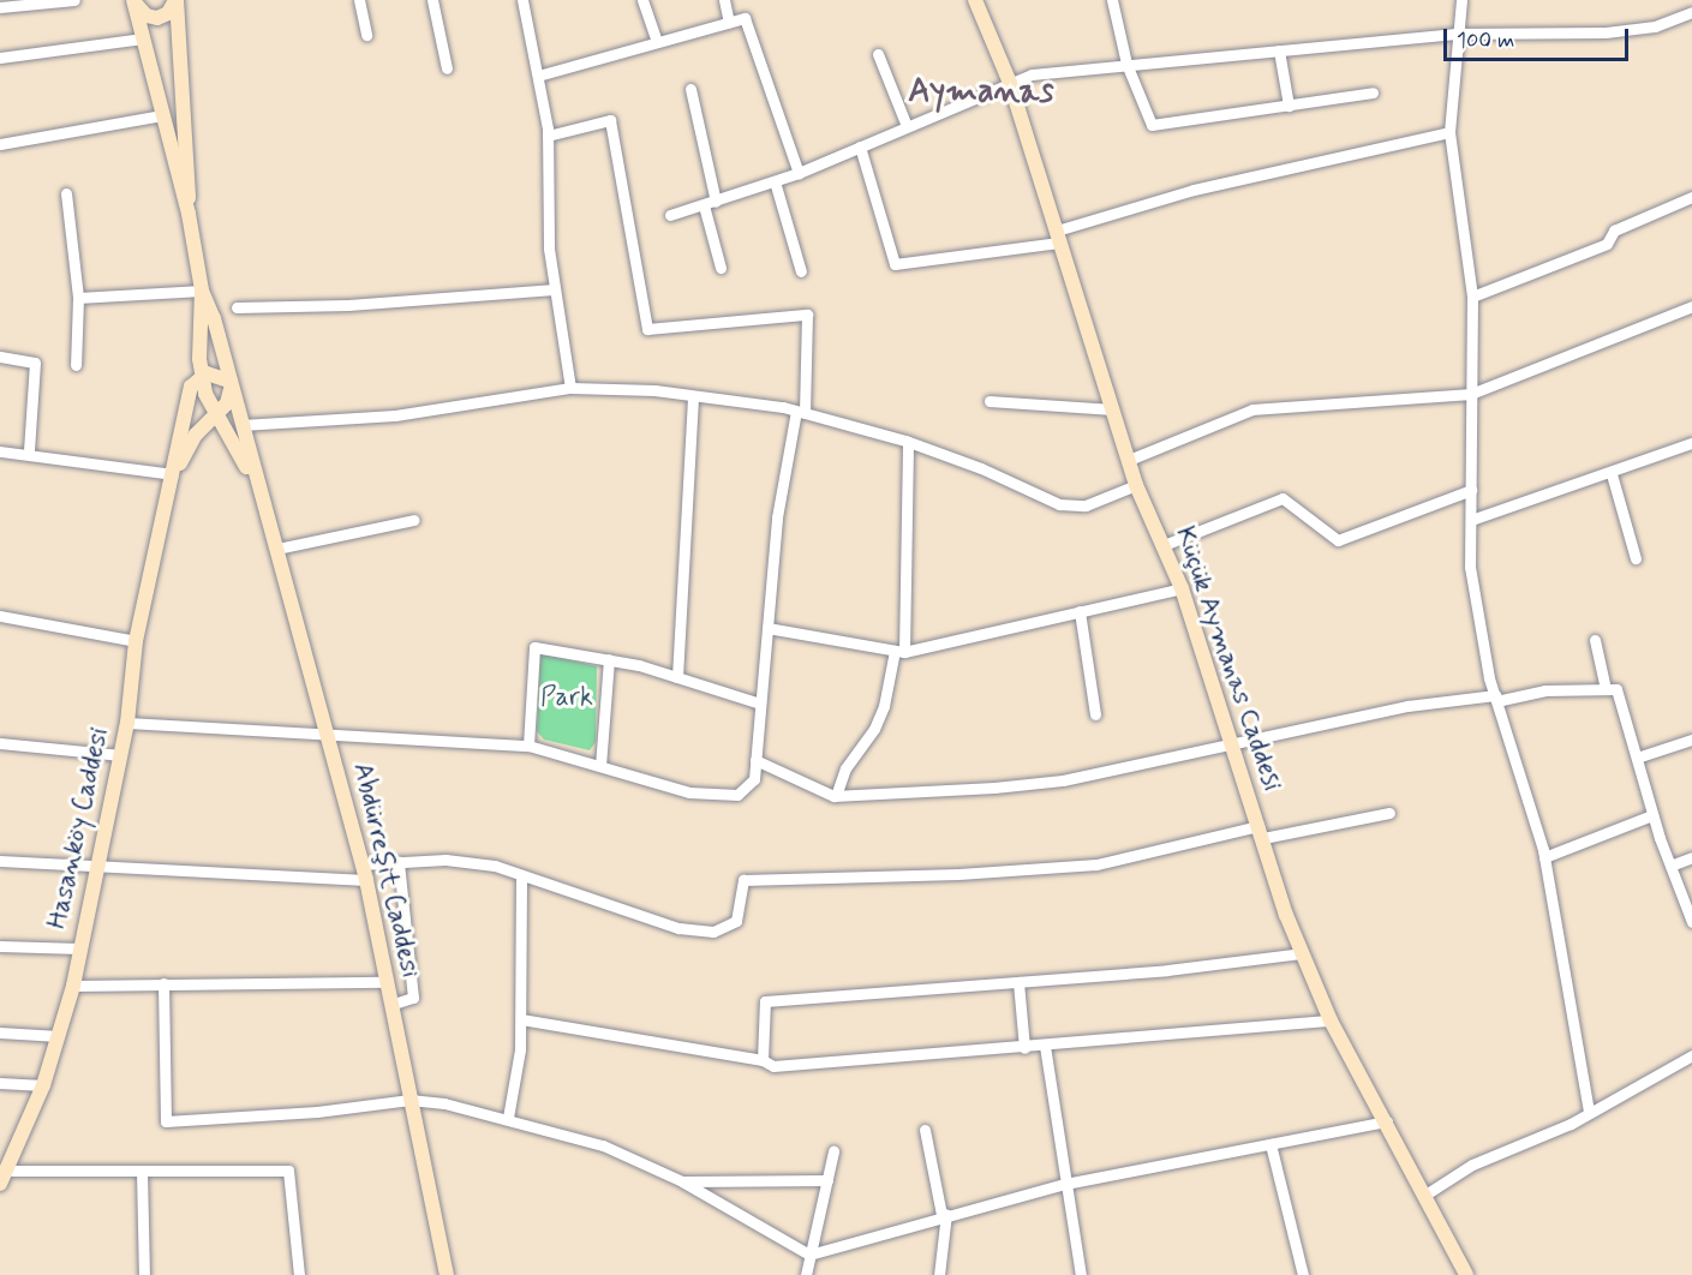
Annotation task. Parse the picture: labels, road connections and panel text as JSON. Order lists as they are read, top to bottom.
{
  "streets": {
    "street": ["Küçük Aymanas Caddesi", "Hasanköy Caddesi", "Abdürreşit Caddesi"]
  },
  "crossings": [
    ["Hasanköy Caddesi", "Abdürreşit Caddesi"]
  ],
  "districts": ["Aymanas"],
  "parks": ["Park"],
  "scale_bar": "100 m"
}
